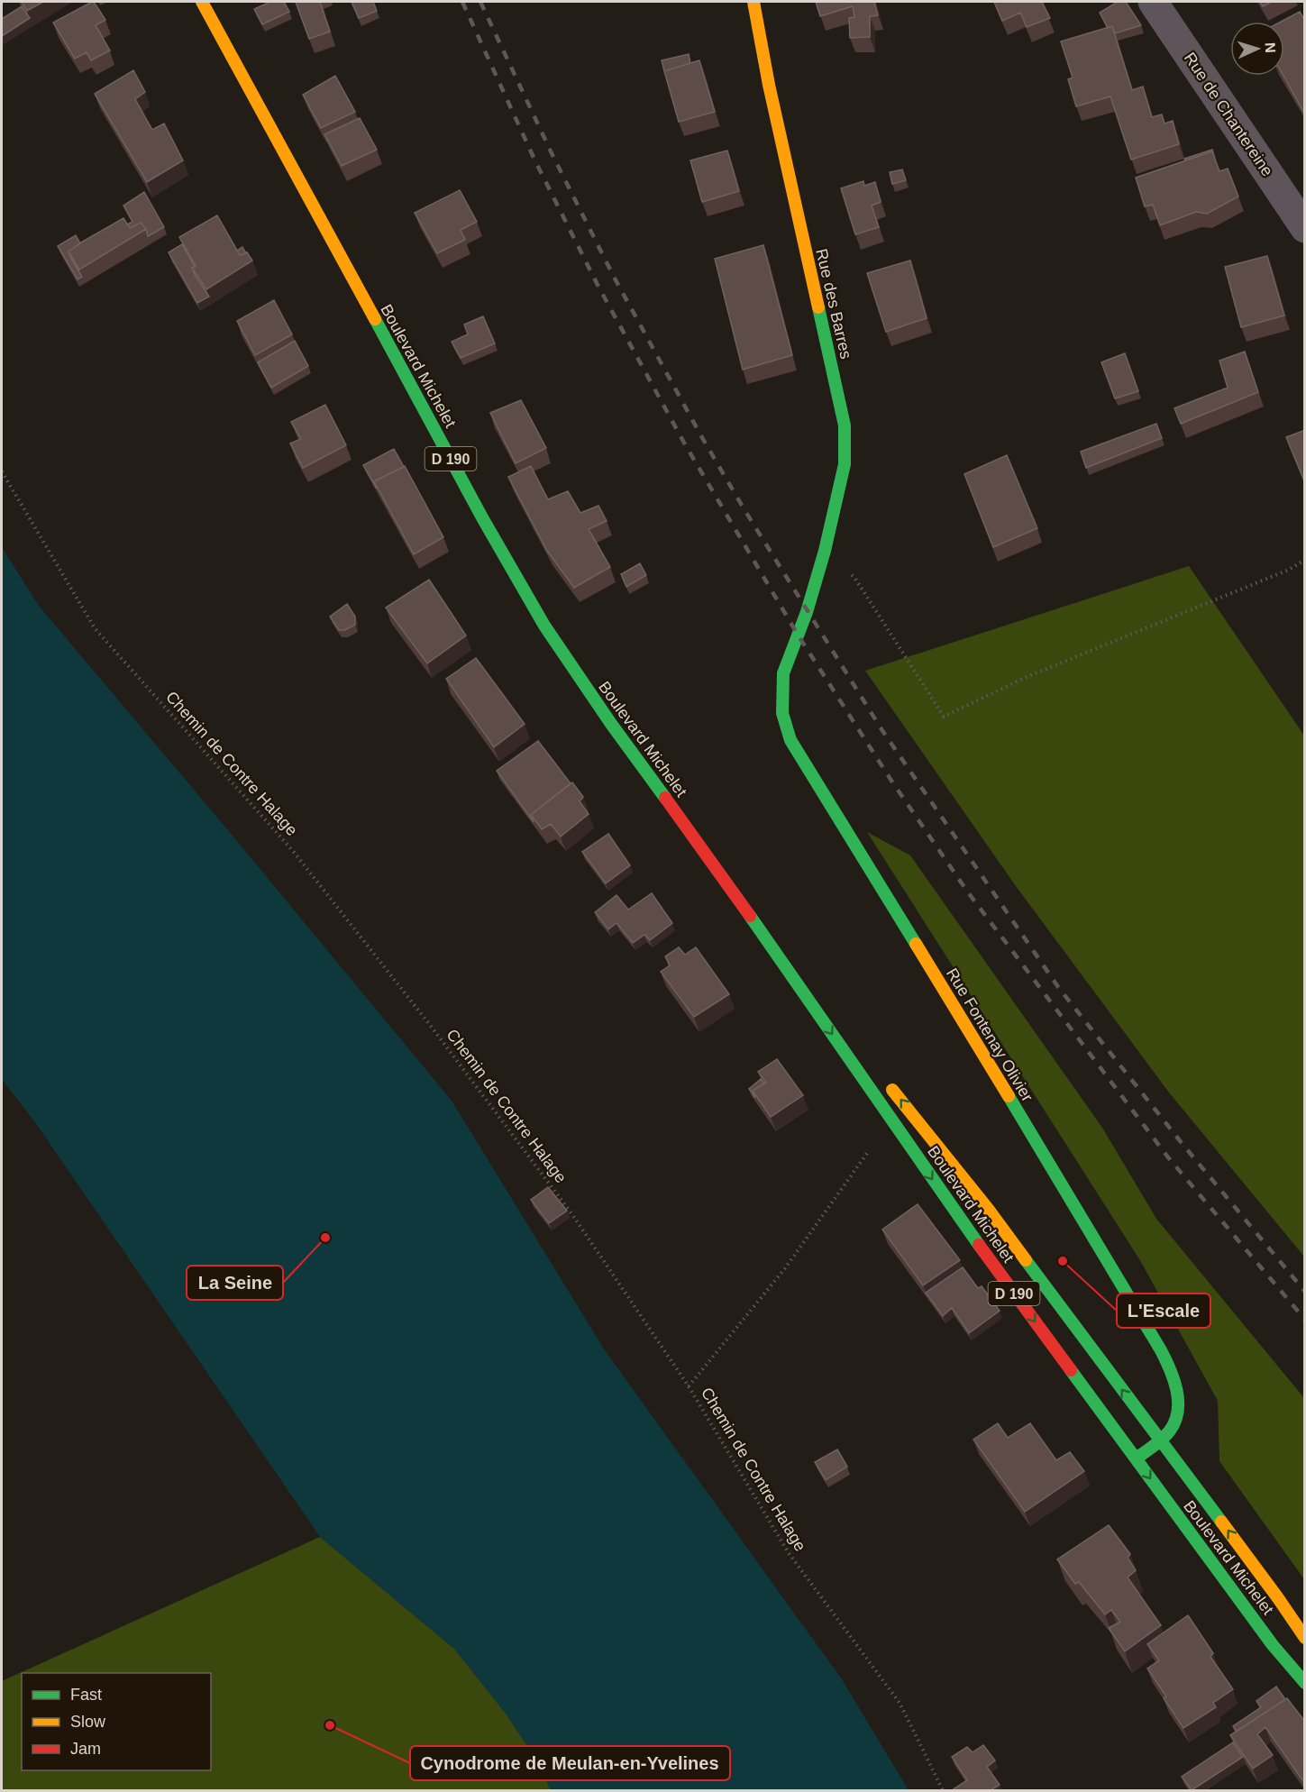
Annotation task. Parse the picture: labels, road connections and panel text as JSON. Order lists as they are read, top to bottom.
{
  "streets": {
    "main road": [
      "Rue des Barres",
      "Boulevard Michelet",
      "D 190",
      "Rue Fontenay Olivier"
    ],
    "street": ["Rue de Chantereine"],
    "path": ["Chemin de Contre Halage"]
  },
  "crossings": [
    ["Rue des Barres", "Rue Fontenay Olivier"],
    ["Boulevard Michelet", "Rue Fontenay Olivier"]
  ],
  "places": ["La Seine", "L'Escale", "Cynodrome de Meulan-en-Yvelines"],
  "legend": ["Fast", "Slow", "Jam"],
  "north": "right"
}
